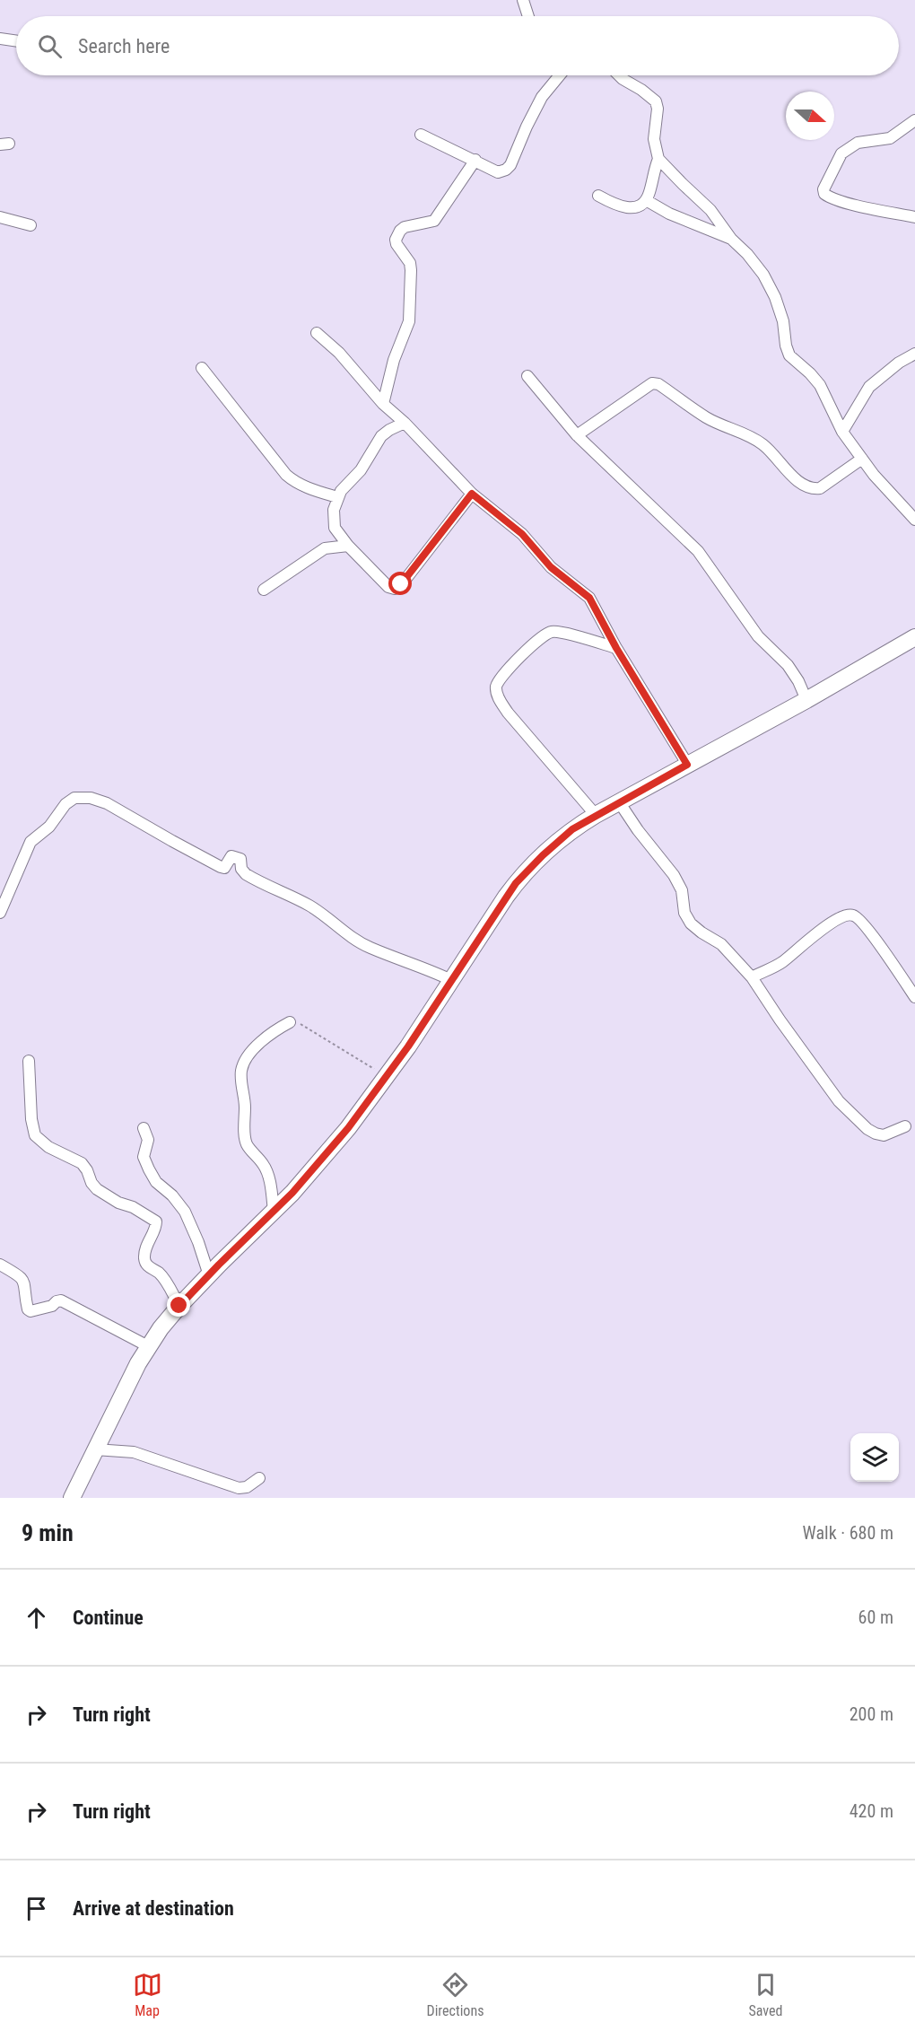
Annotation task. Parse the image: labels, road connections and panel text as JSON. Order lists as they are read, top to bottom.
{
  "north": "right",
  "page": {
    "search": "Search here",
    "heading": ["9 min", "Walk · 680 m"],
    "list": [
      ["Continue", "60 m"],
      ["Turn right", "200 m"],
      ["Turn right", "420 m"],
      "Arrive at destination"
    ],
    "nav": ["Map", "Directions", "Saved"]
  }
}
